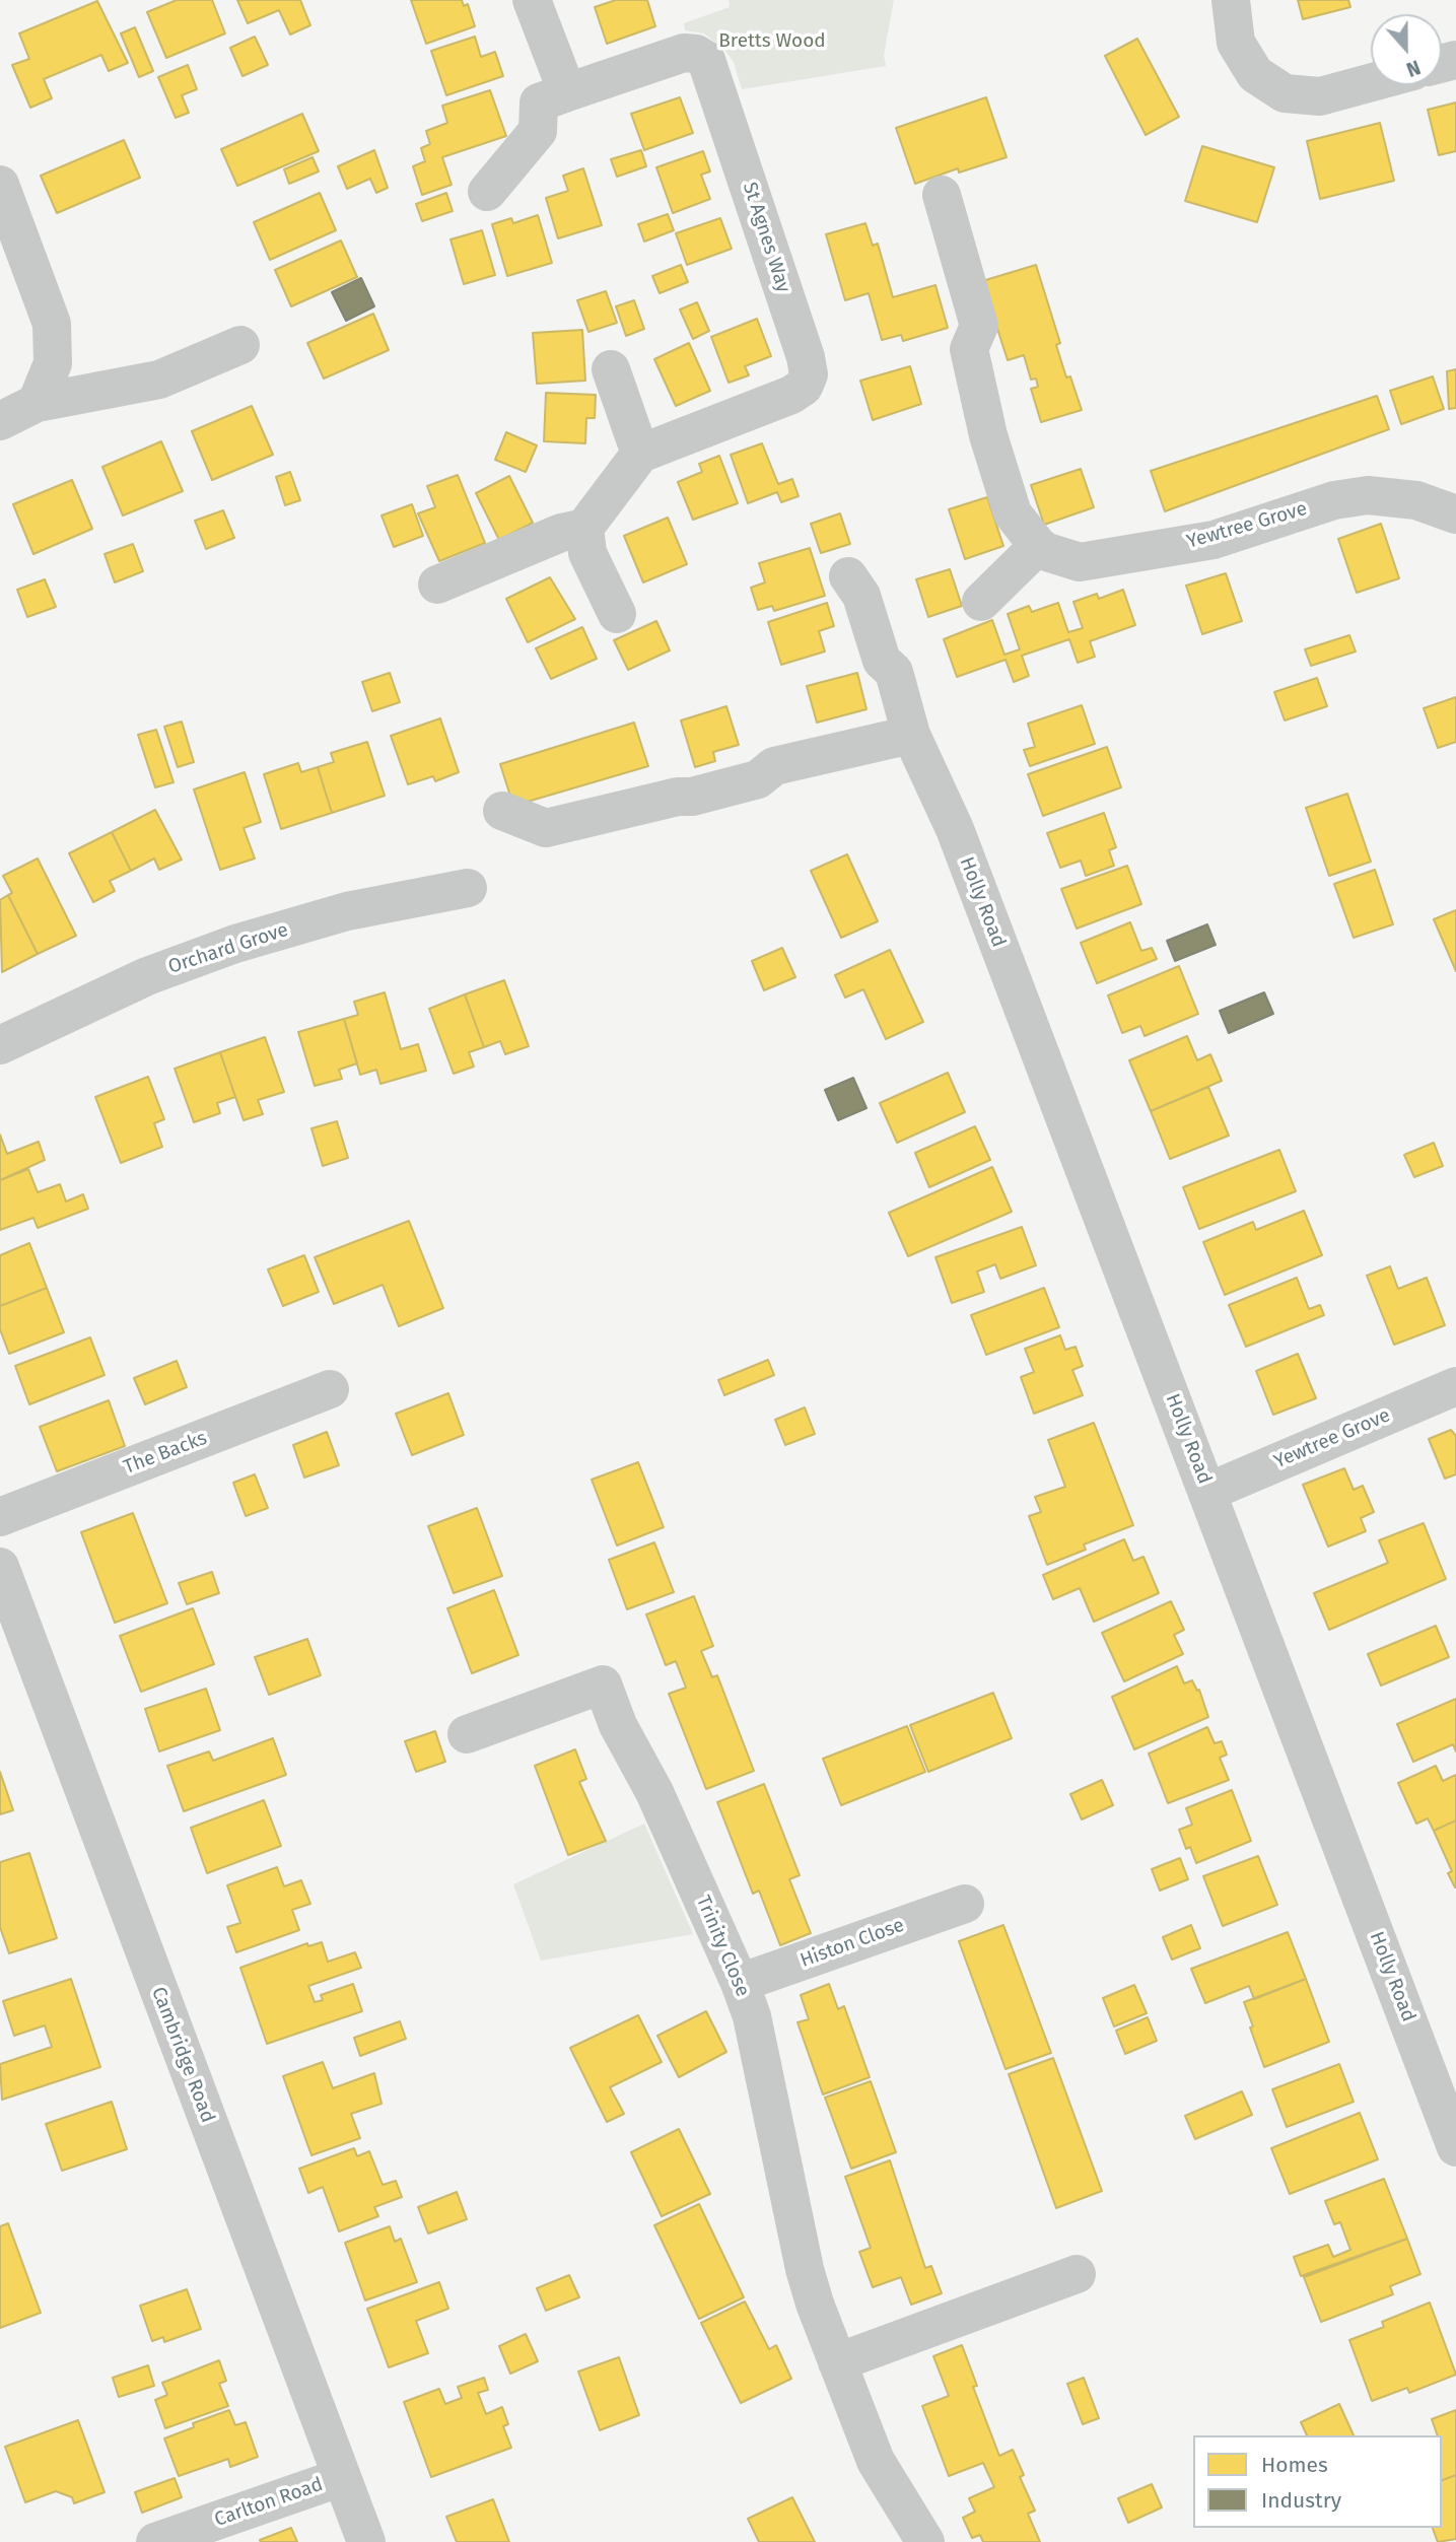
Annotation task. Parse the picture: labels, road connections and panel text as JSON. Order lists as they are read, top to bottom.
{
  "streets": {
    "street": [
      "St Agnes Way",
      "Yewtree Grove",
      "Holly Road",
      "Orchard Grove",
      "The Backs",
      "Histon Close",
      "Trinity Close",
      "Cambridge Road",
      "Carlton Road"
    ]
  },
  "crossings": [
    ["Yewtree Grove", "Holly Road"],
    ["Histon Close", "Trinity Close"],
    ["Cambridge Road", "Carlton Road"]
  ],
  "parks": ["Bretts Wood"],
  "legend": ["Homes", "Industry"],
  "north": "bottom"
}
